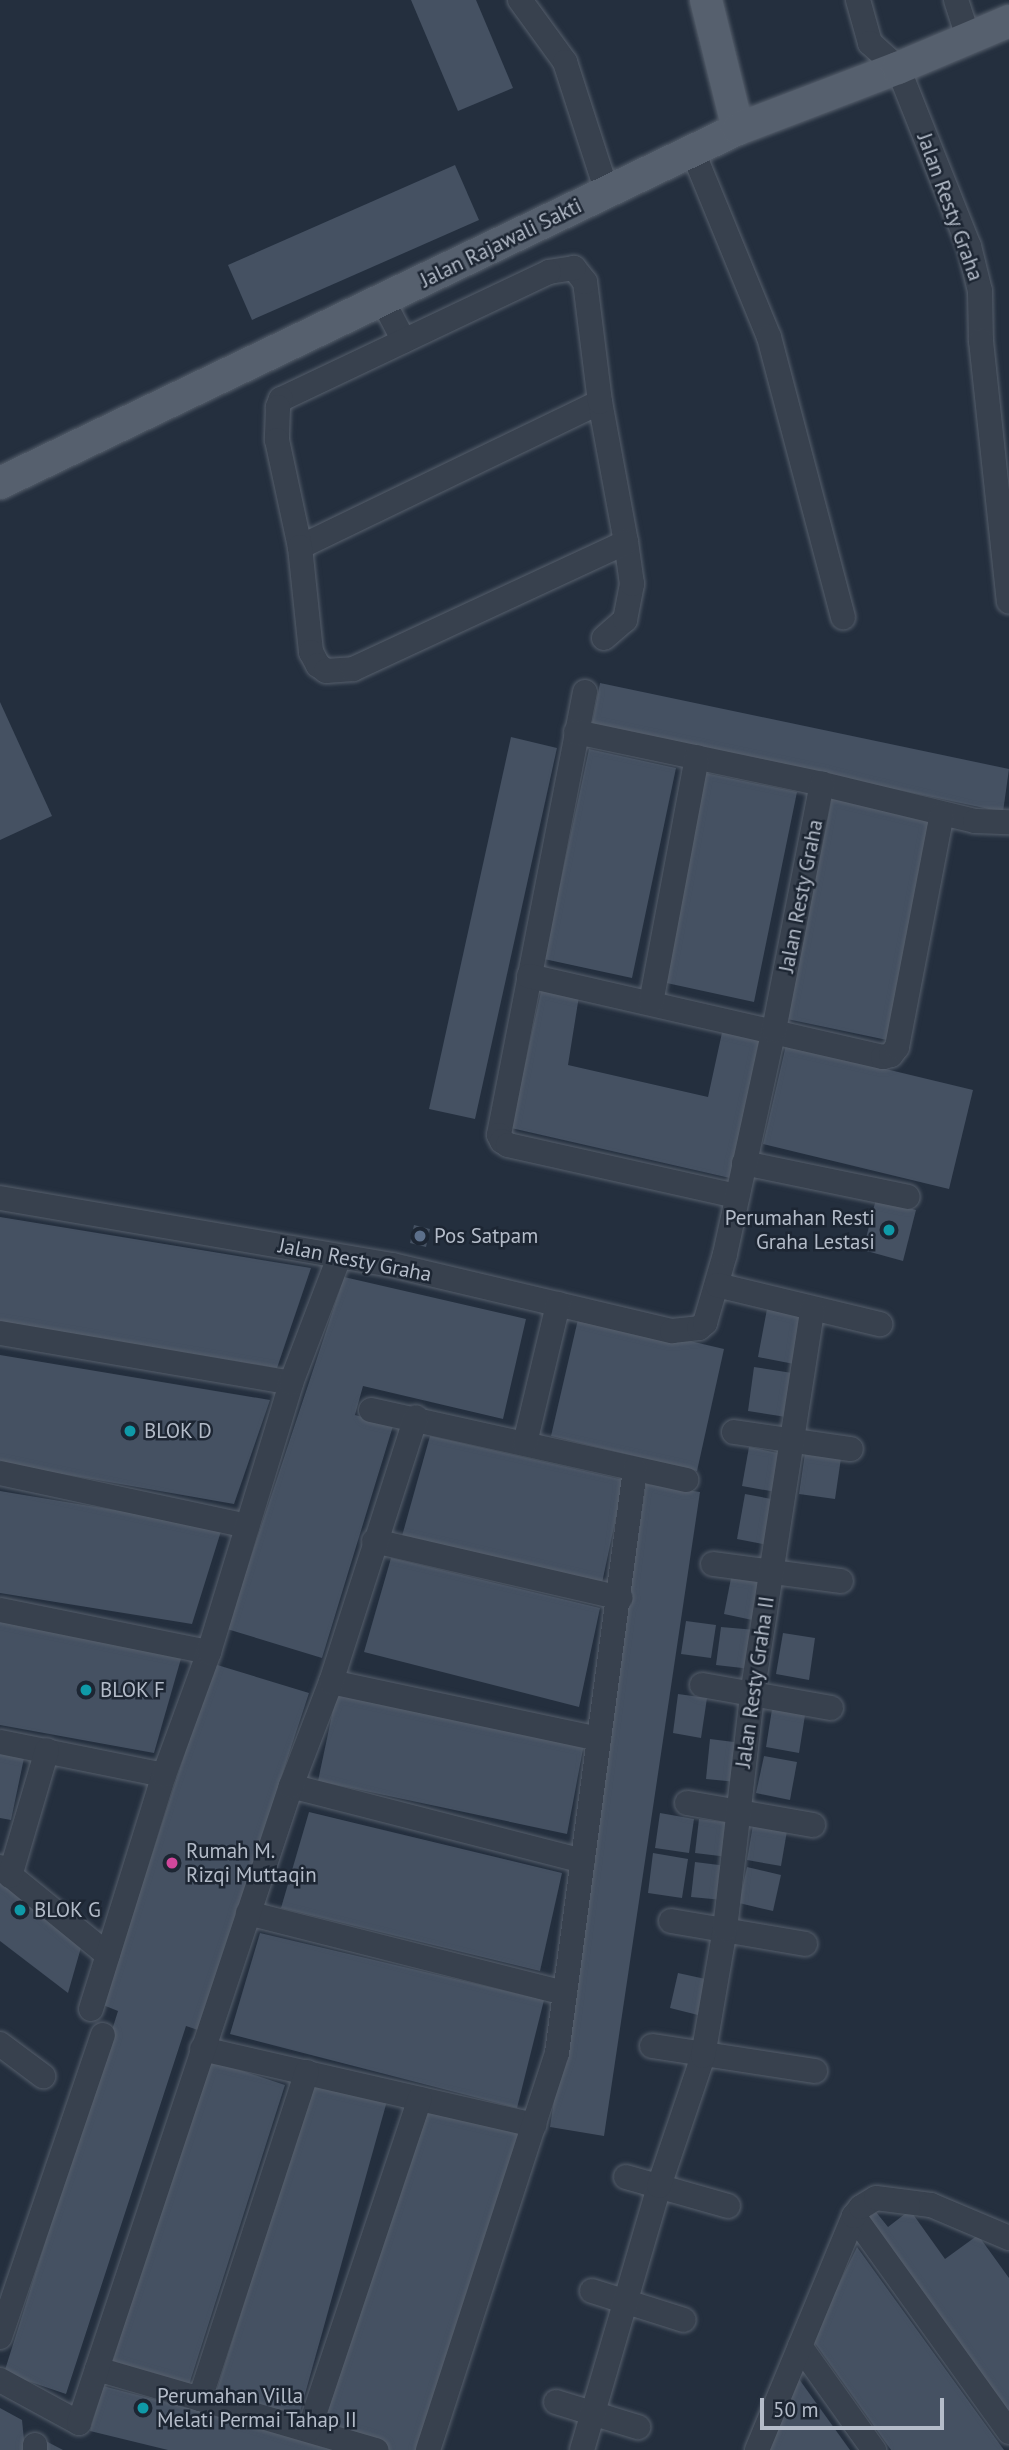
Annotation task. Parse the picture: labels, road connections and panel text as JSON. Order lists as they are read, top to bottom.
{
  "streets": {
    "main road": ["Jalan Rajawali Sakti"],
    "street": ["Jalan Resty Graha", "Jalan Resty Graha II"]
  },
  "crossings": [
    ["Jalan Resty Graha", "Jalan Rajawali Sakti"]
  ],
  "places": [
    "Perumahan Resti Graha Lestasi",
    "Pos Satpam",
    "BLOK D",
    "BLOK F",
    "Rumah M. Rizqi Muttaqin",
    "BLOK G",
    "Perumahan Villa Melati Permai Tahap II"
  ],
  "scale_bar": "50 m"
}
